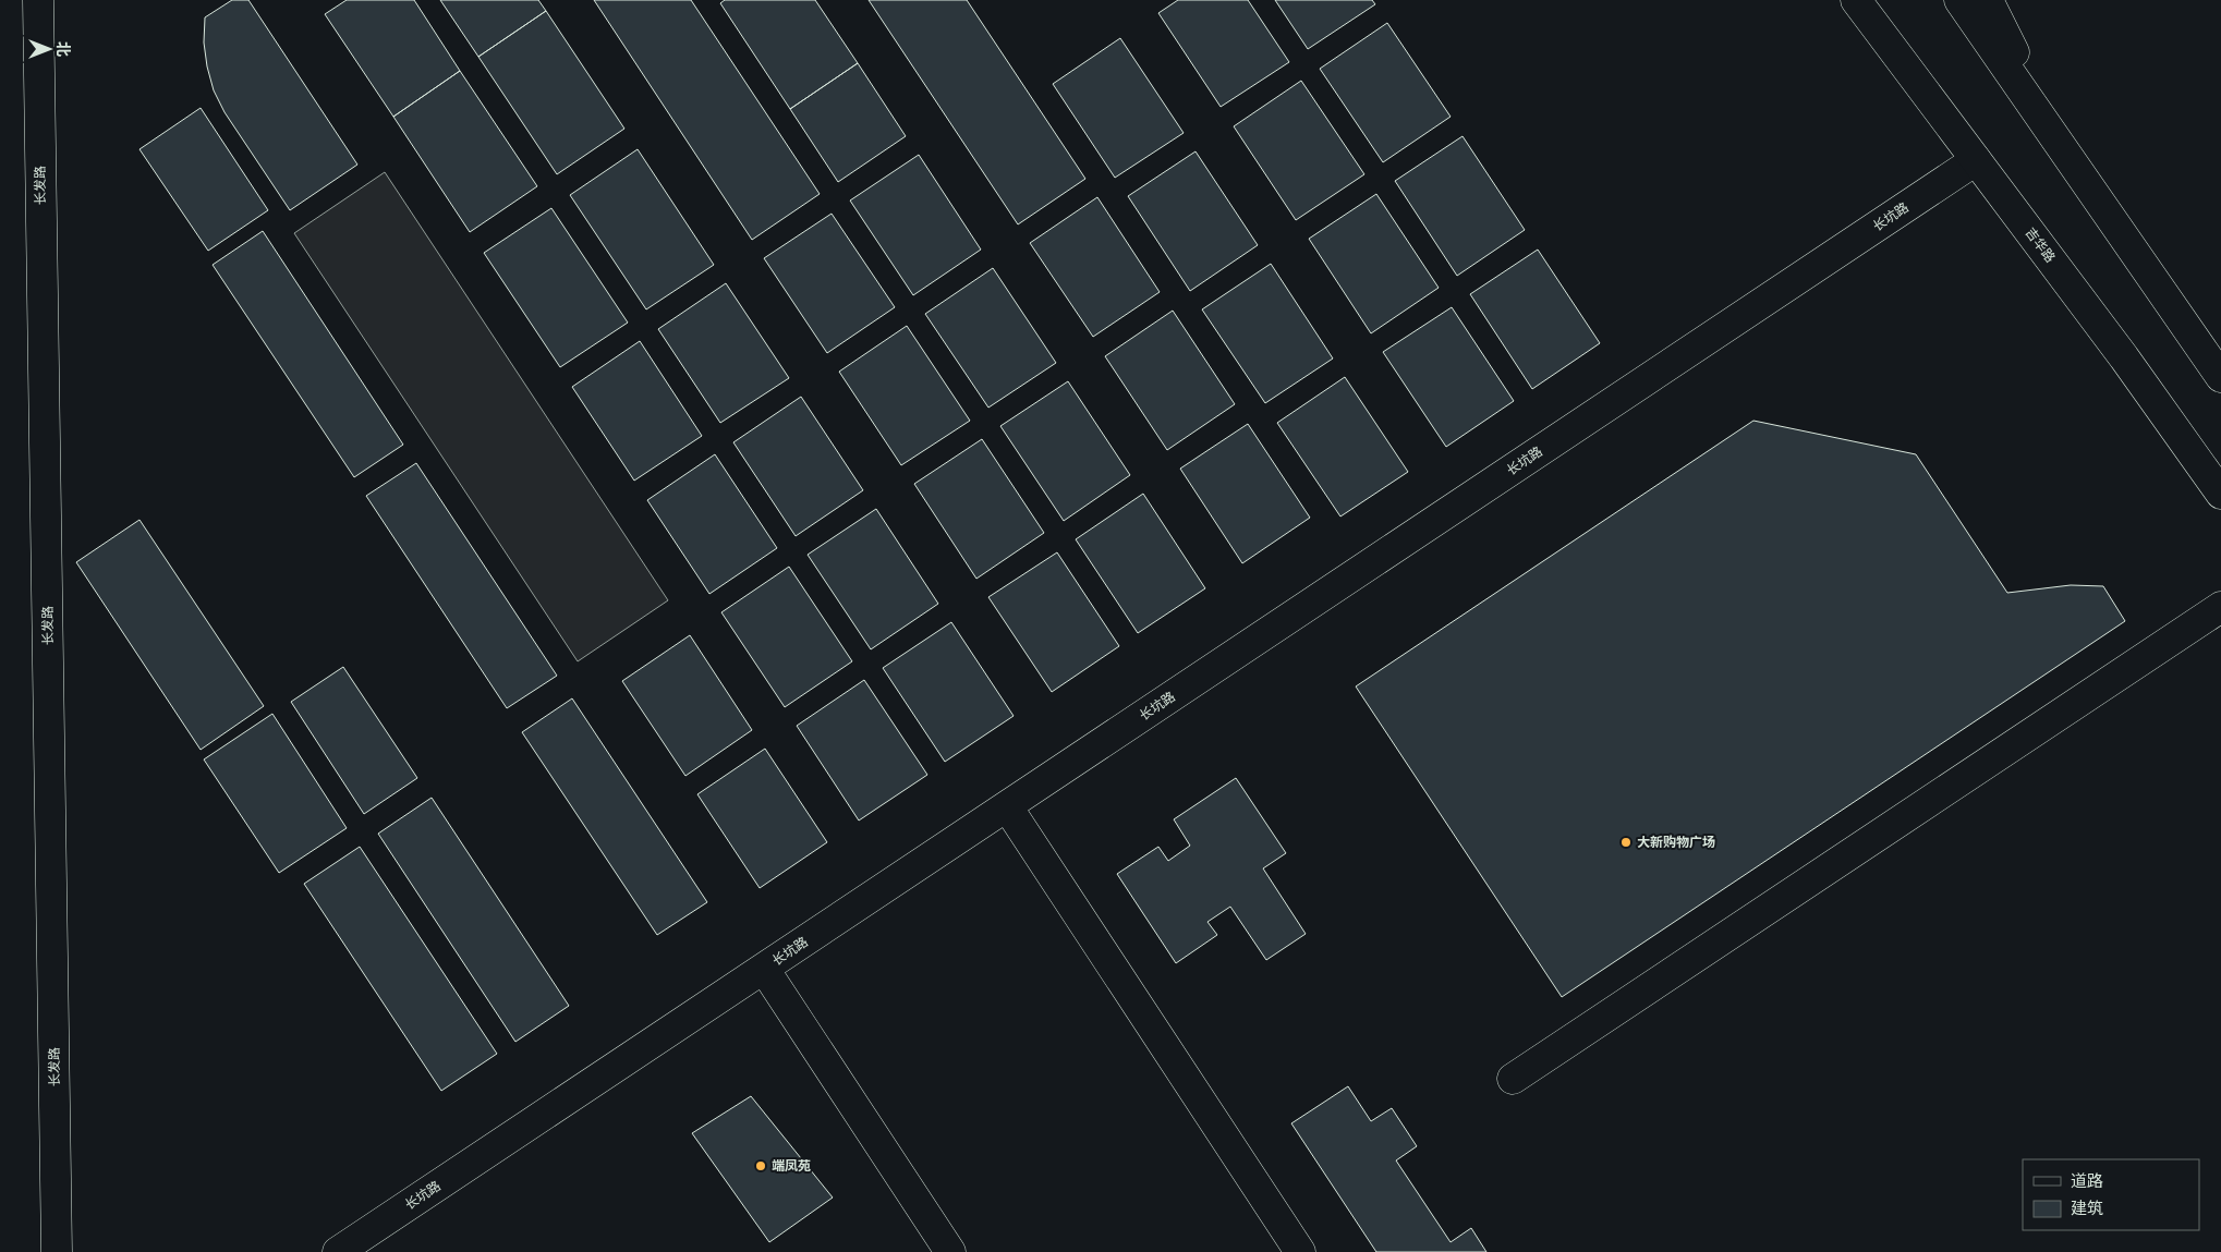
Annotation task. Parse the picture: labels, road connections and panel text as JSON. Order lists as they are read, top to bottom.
{
  "streets": {
    "street": ["长发路", "长坑路", "吉华路"]
  },
  "crossings": [
    ["长坑路", "吉华路"]
  ],
  "places": ["大新购物广场", "端凤苑"],
  "legend": ["道路", "建筑"],
  "north": "right"
}
